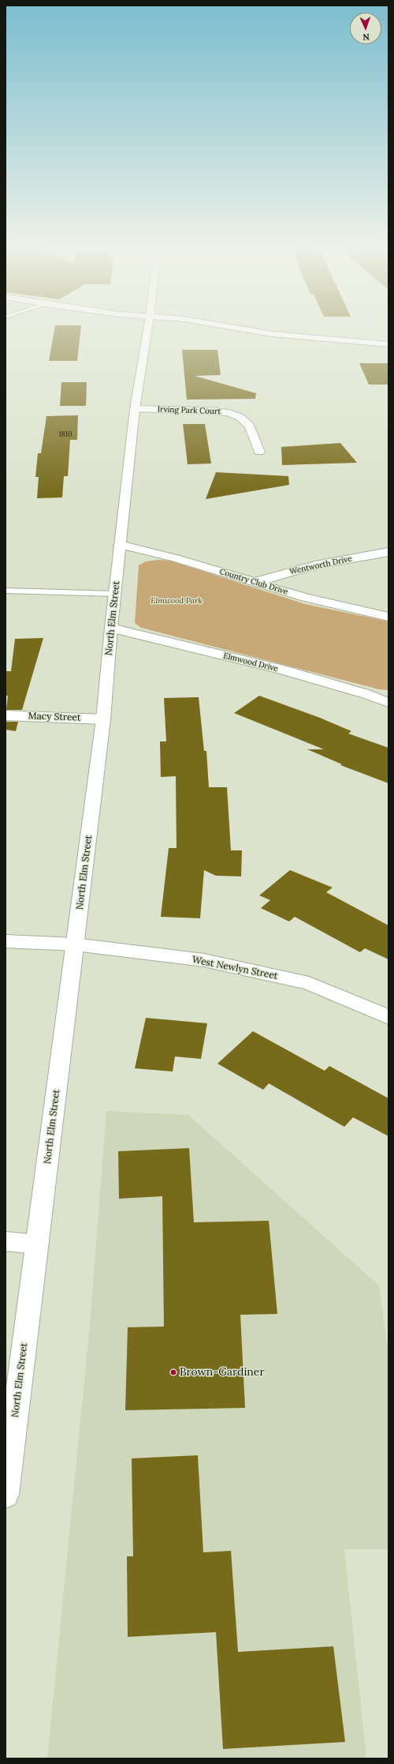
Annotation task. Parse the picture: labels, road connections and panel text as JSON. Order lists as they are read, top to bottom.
{
  "streets": {
    "street": [
      "Irving Park Court",
      "Wentworth Drive",
      "Country Club Drive",
      "North Elm Street",
      "Elmwood Drive",
      "Macy Street",
      "West Newlyn Street"
    ]
  },
  "crossings": [
    ["Irving Park Court", "North Elm Street"],
    ["Wentworth Drive", "Country Club Drive"],
    ["Country Club Drive", "North Elm Street"],
    ["North Elm Street", "Elmwood Drive"],
    ["North Elm Street", "Macy Street"],
    ["North Elm Street", "West Newlyn Street"]
  ],
  "parks": ["Elmwood Park"],
  "places": ["Brown-Gardiner"],
  "house_numbers": ["1810"],
  "north": "bottom"
}
